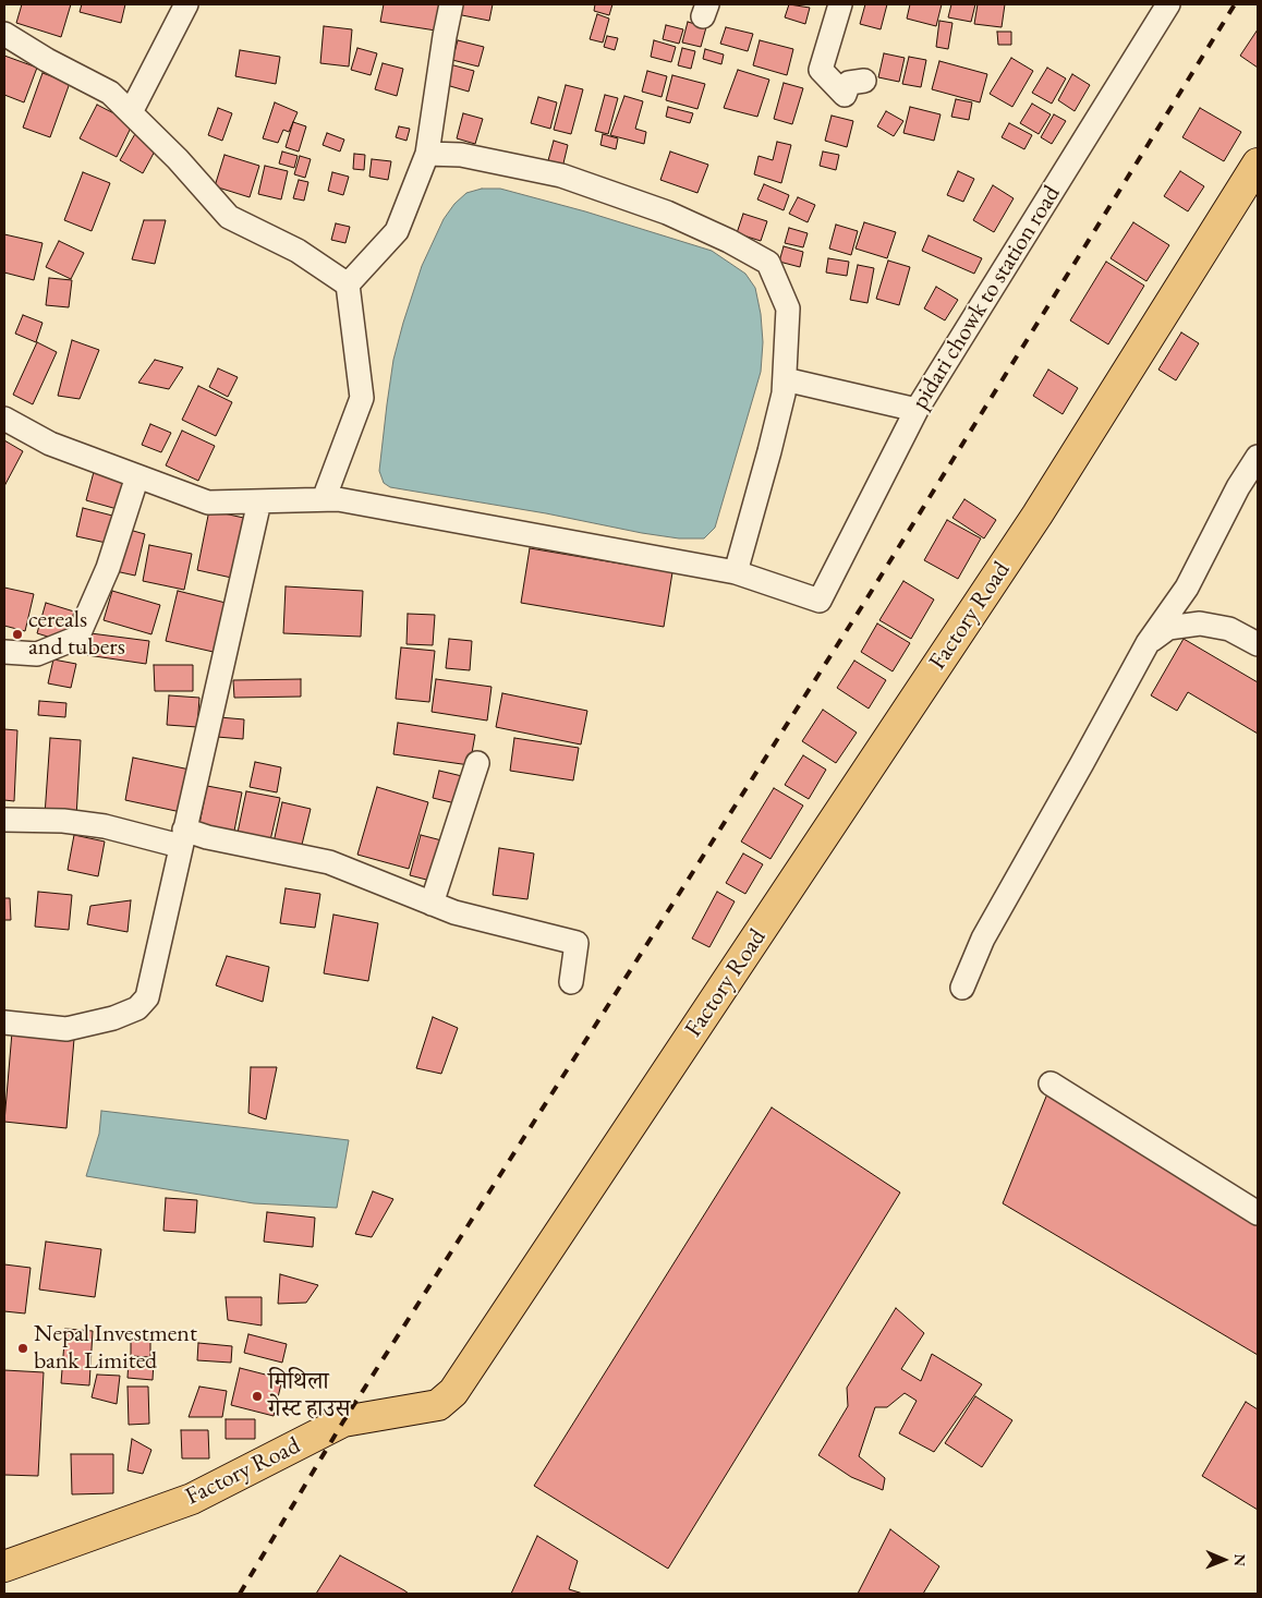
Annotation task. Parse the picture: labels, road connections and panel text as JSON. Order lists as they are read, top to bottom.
{
  "streets": {
    "main road": ["Factory Road"],
    "street": ["pidari chowk to station road"]
  },
  "places": ["cereals and tubers", "Nepal Investment bank Limited", "मिथिला गेस्ट हाउस"],
  "north": "right"
}
